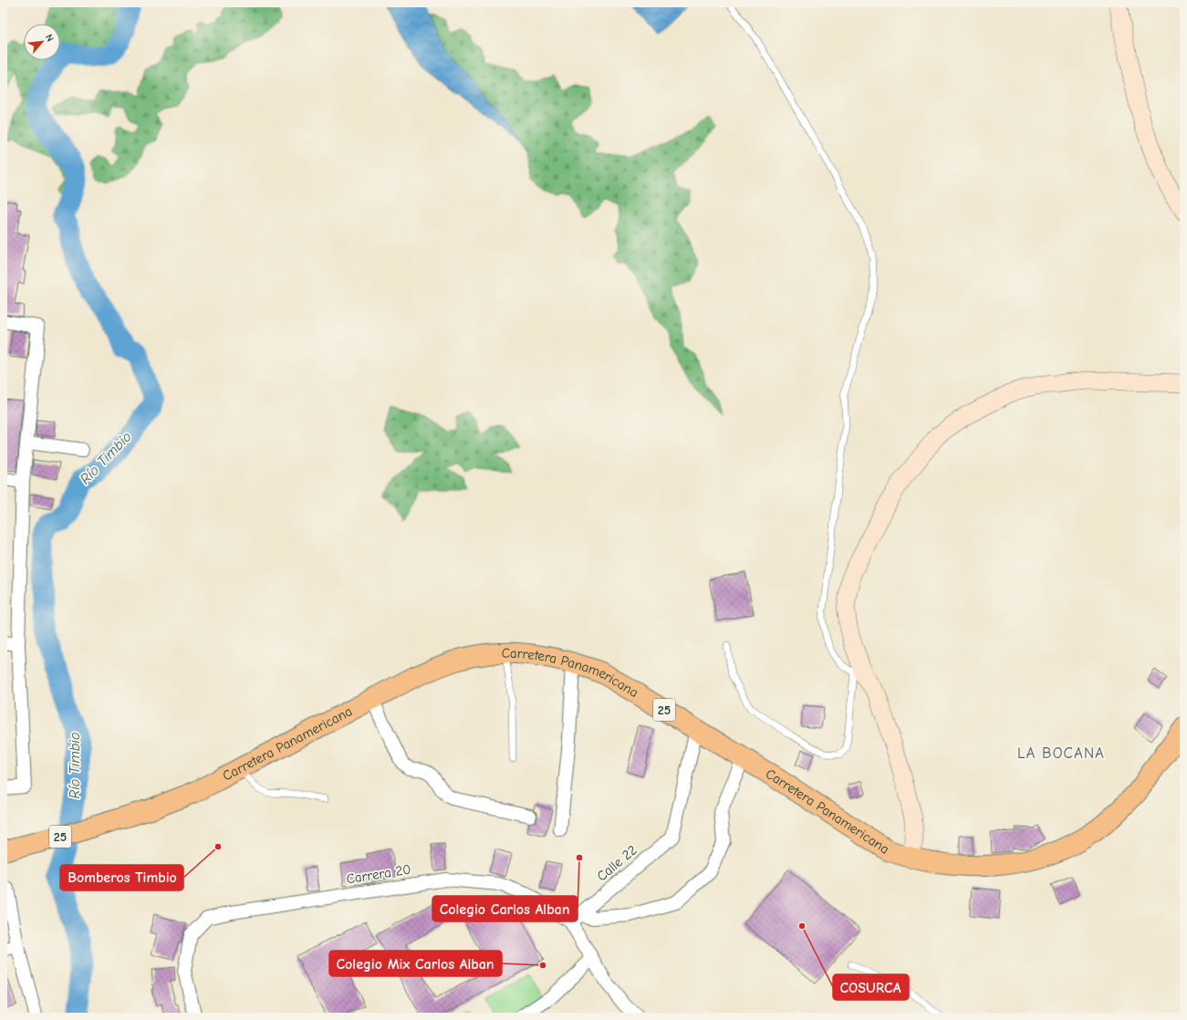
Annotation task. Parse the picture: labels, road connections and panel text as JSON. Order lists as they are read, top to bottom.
{
  "streets": {
    "highway": ["Carretera Panamericana", "25"],
    "street": ["Calle 22", "Carrera 20"]
  },
  "crossings": [
    ["Carretera Panamericana", "Calle 22"],
    ["Calle 22", "Carrera 20"]
  ],
  "districts": ["LA BOCANA"],
  "water": ["Río Timbio"],
  "places": [
    "Bomberos Timbio",
    "Colegio Carlos Alban",
    "COSURCA",
    "Colegio Mix Carlos Alban"
  ],
  "north": "top right"
}
